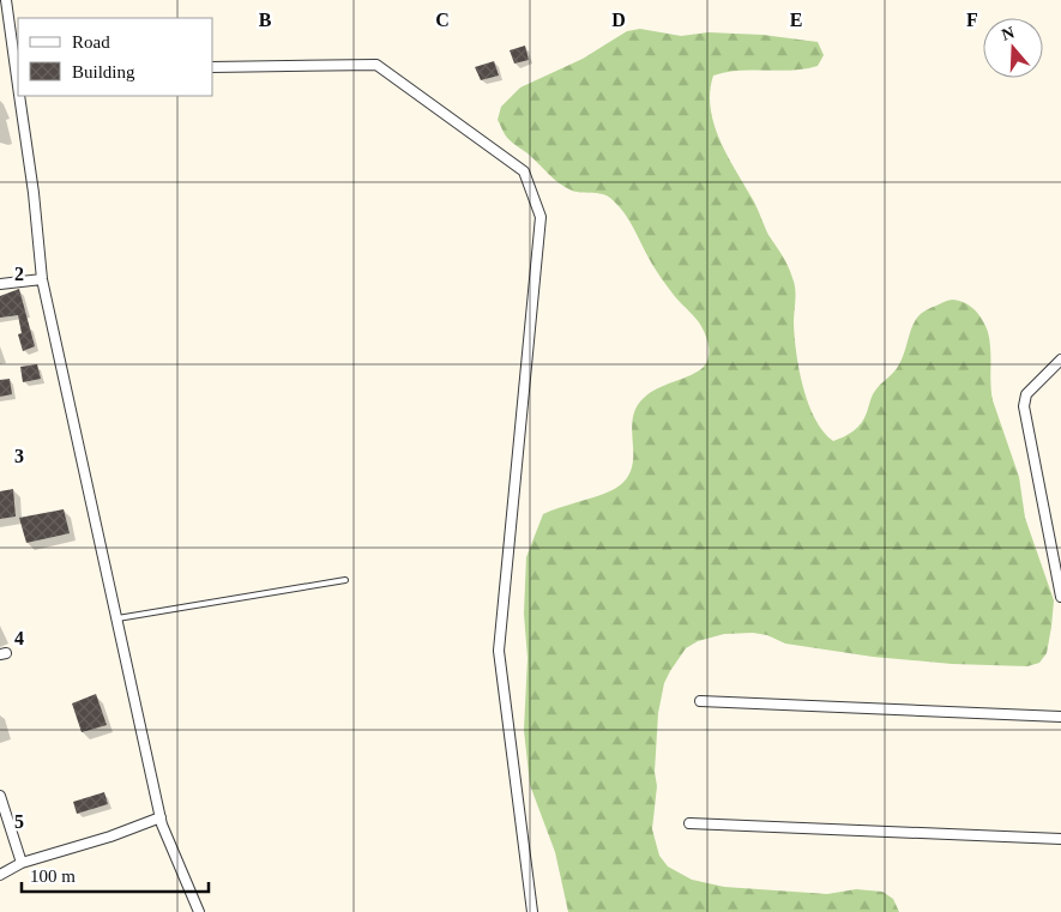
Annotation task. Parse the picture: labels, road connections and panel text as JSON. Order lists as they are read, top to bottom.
{
  "legend": ["Road", "Building"],
  "scale_bar": "100 m",
  "north": "top",
  "grid": {
    "columns": [
      "B",
      "C",
      "D",
      "E",
      "F"
    ],
    "rows": [
      "2",
      "3",
      "4",
      "5"
    ]
  }
}
